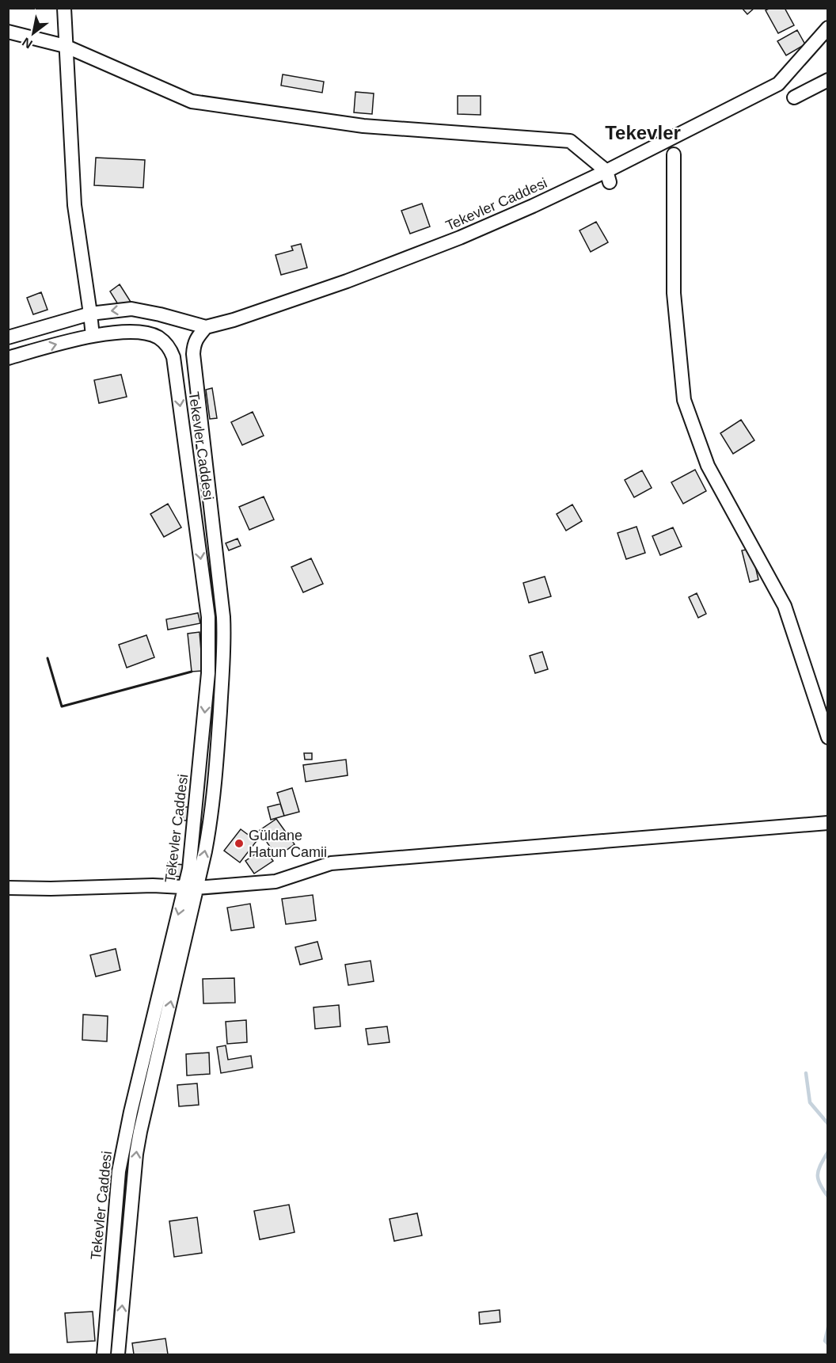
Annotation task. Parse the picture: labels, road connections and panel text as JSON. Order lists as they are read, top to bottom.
{
  "streets": {
    "street": ["Tekevler Caddesi"]
  },
  "districts": ["Tekevler"],
  "places": ["Güldane Hatun Camii"],
  "north": "bottom left"
}
